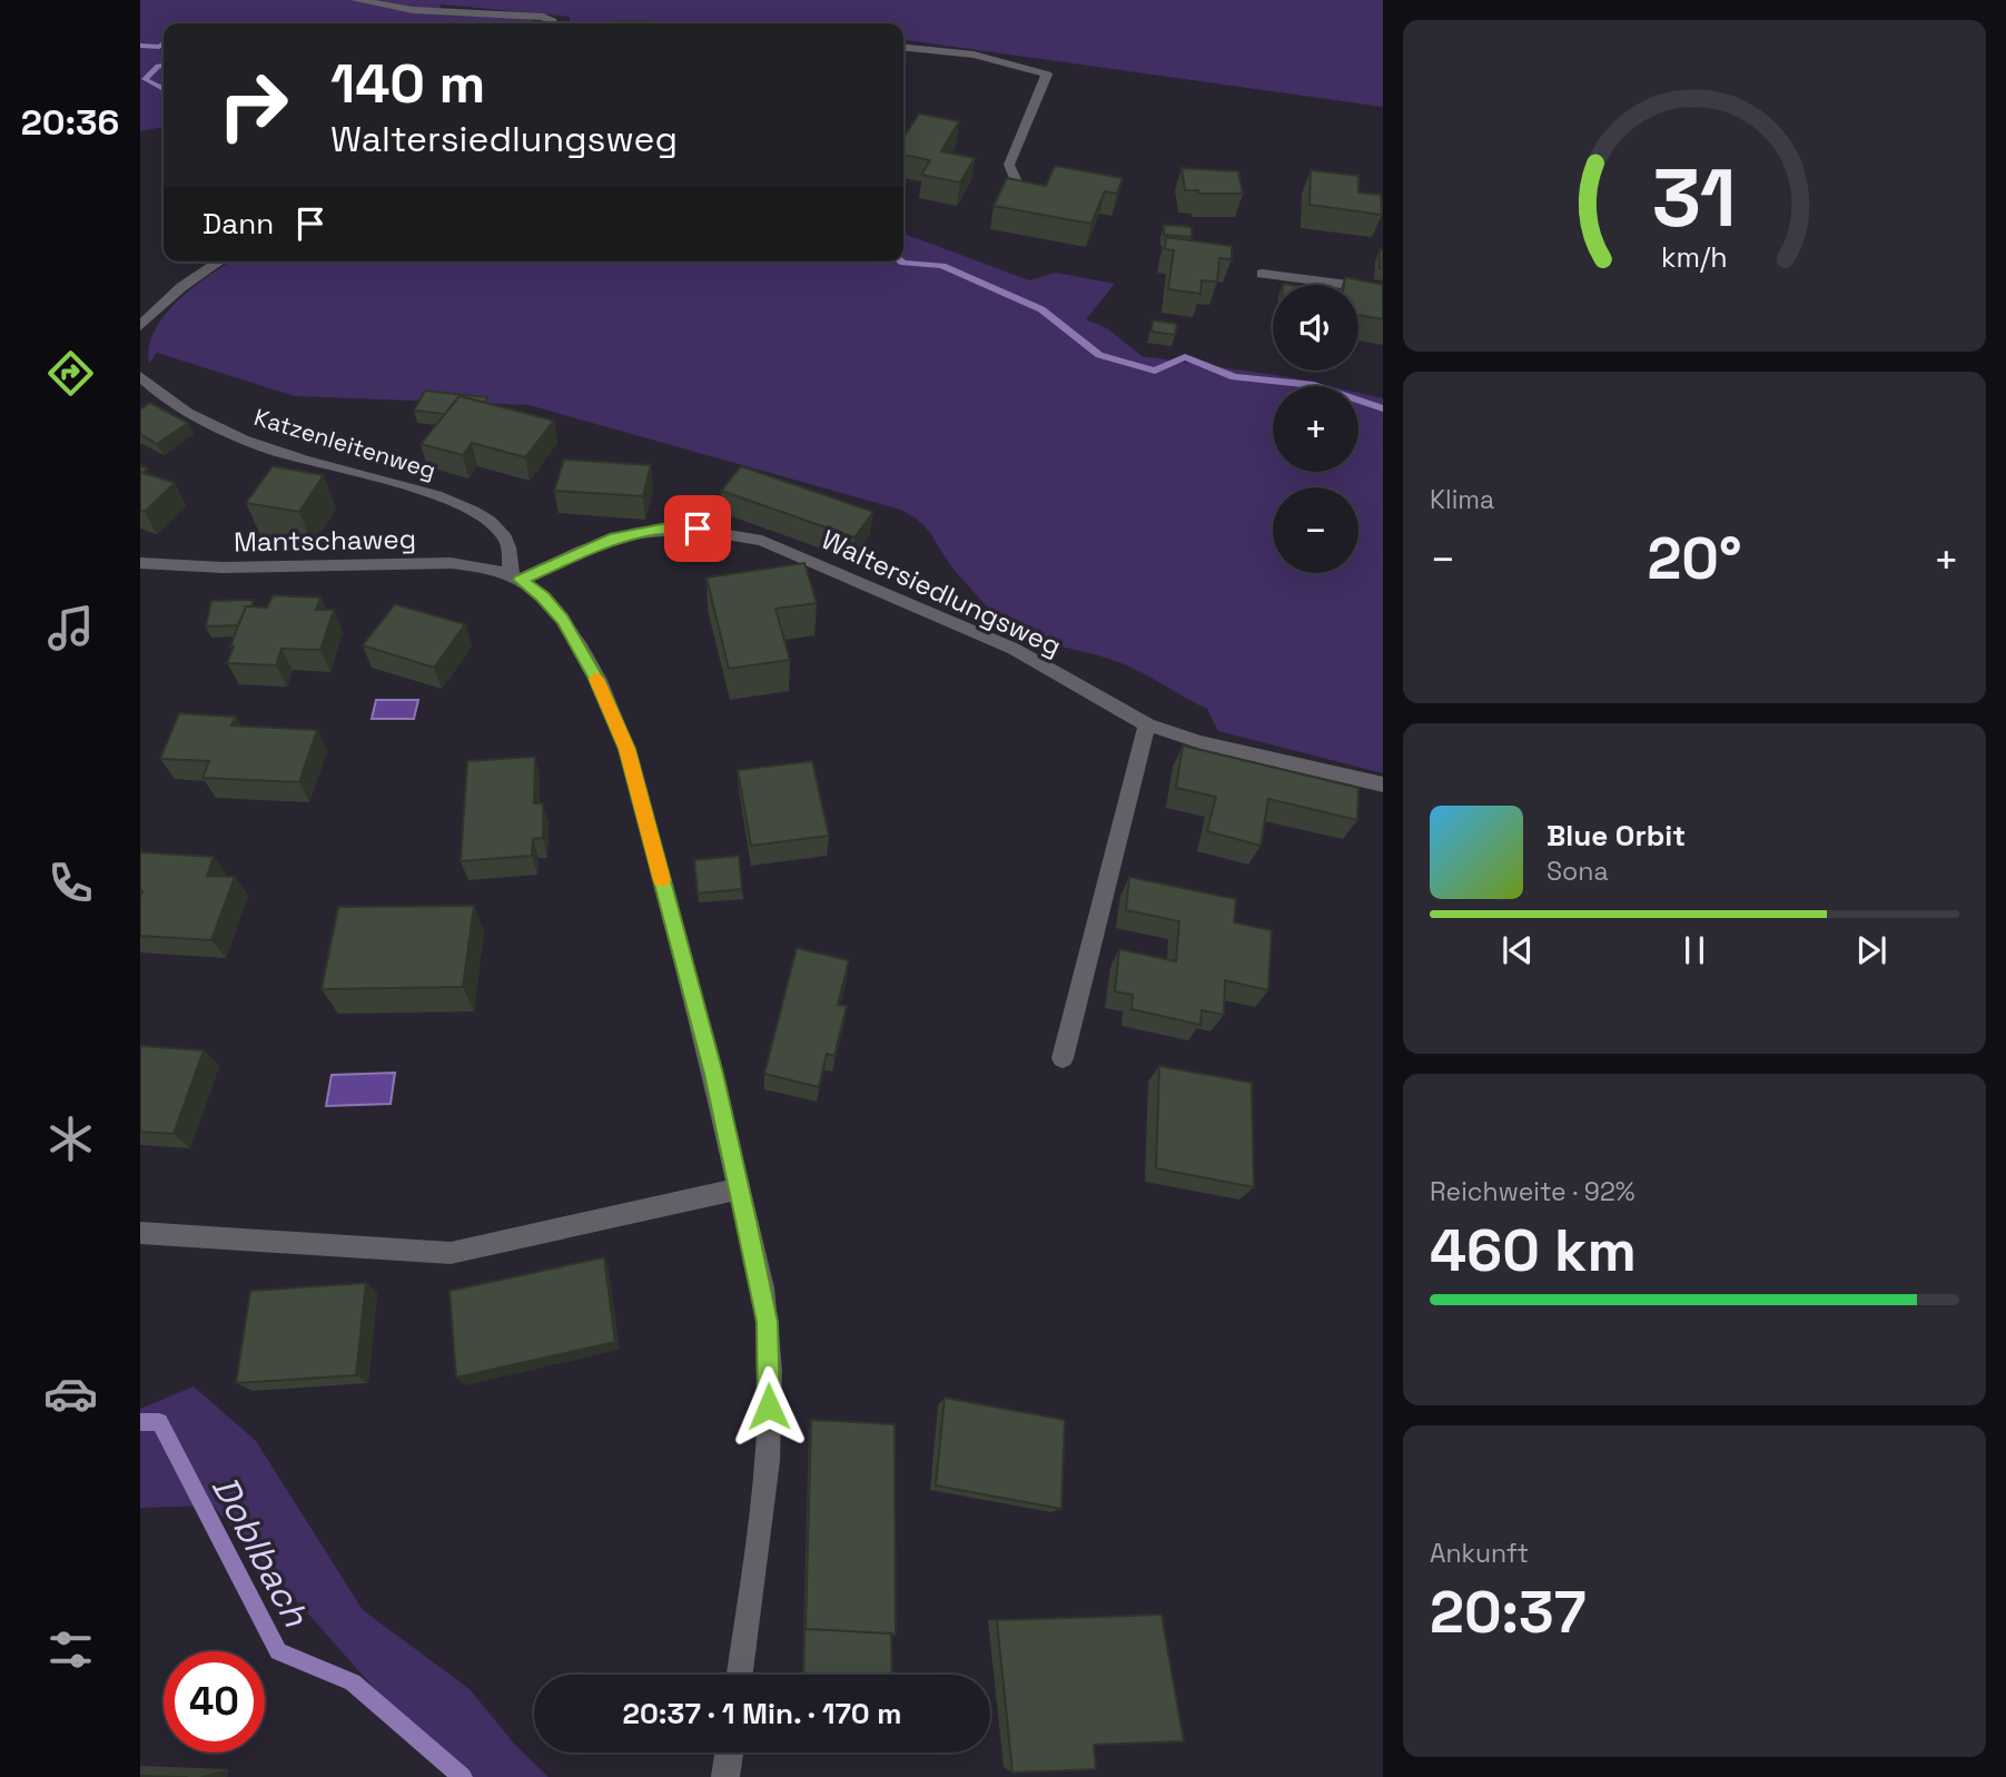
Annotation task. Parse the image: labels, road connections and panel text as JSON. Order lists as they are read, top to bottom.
{
  "streets": {
    "street": ["Katzenleitenweg", "Mantschaweg", "Waltersiedlungsweg"]
  },
  "crossings": [
    ["Katzenleitenweg", "Mantschaweg"],
    ["Katzenleitenweg", "Waltersiedlungsweg"],
    ["Mantschaweg", "Waltersiedlungsweg"]
  ],
  "water": ["Doblbach"],
  "page": {
    "tabs": "20:36",
    "turn": ["140 m", "Waltersiedlungsweg"],
    "then": "Dann",
    "map_buttons": ["+", "−"],
    "tile": [
      "Klima",
      ["Reichweite · 92%", "460 km"],
      ["Ankunft", "20:37"]
    ],
    "heat": ["−", "20°", "+"],
    "song": ["Blue Orbit", "Sona"],
    "limit": "40",
    "trip": "20:37 · 1 Min. · 170 m",
    "gauge": ["31", "km/h"]
  }
}
